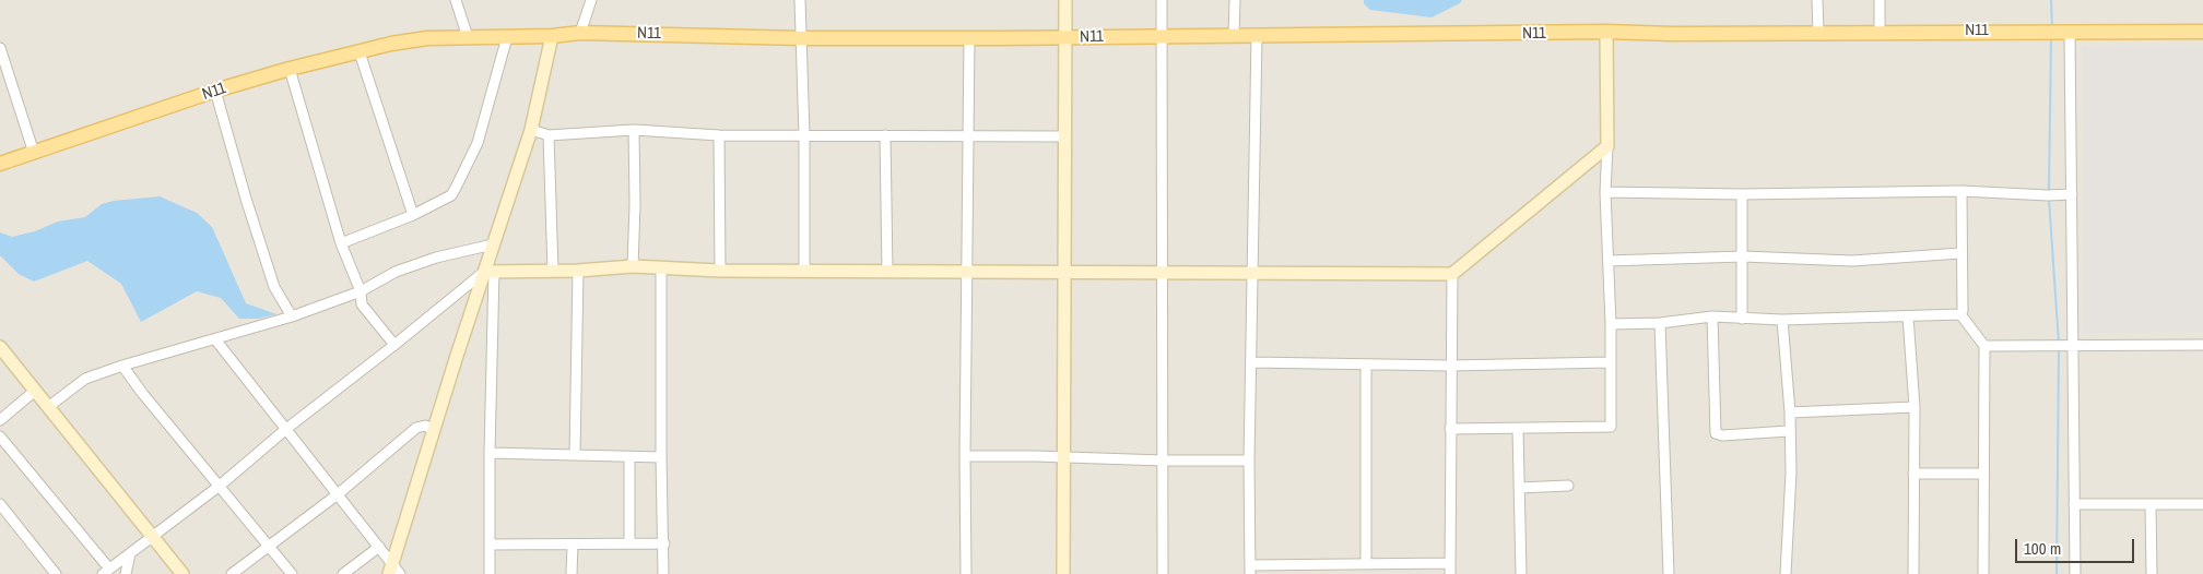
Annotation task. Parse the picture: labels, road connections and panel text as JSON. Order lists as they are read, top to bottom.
{
  "streets": {
    "main road": ["N11"]
  },
  "scale_bar": "100 m"
}
